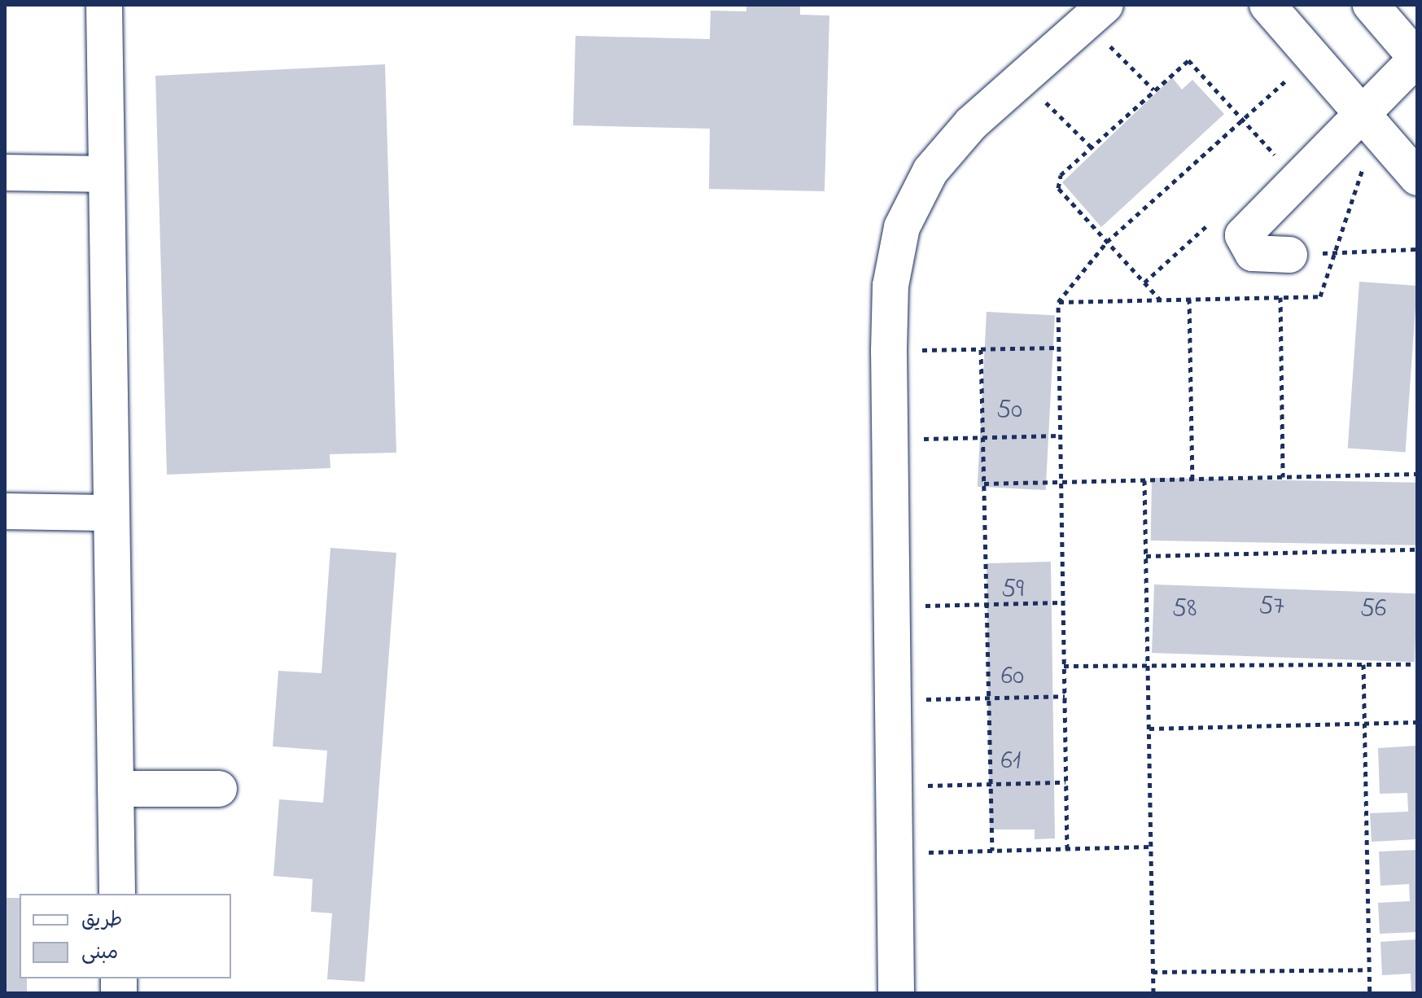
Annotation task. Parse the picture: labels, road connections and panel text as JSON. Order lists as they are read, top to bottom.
{
  "house_numbers": [
    "50",
    "59",
    "57",
    "58",
    "56",
    "60",
    "61"
  ],
  "legend": ["طريق", "مبنى"]
}
